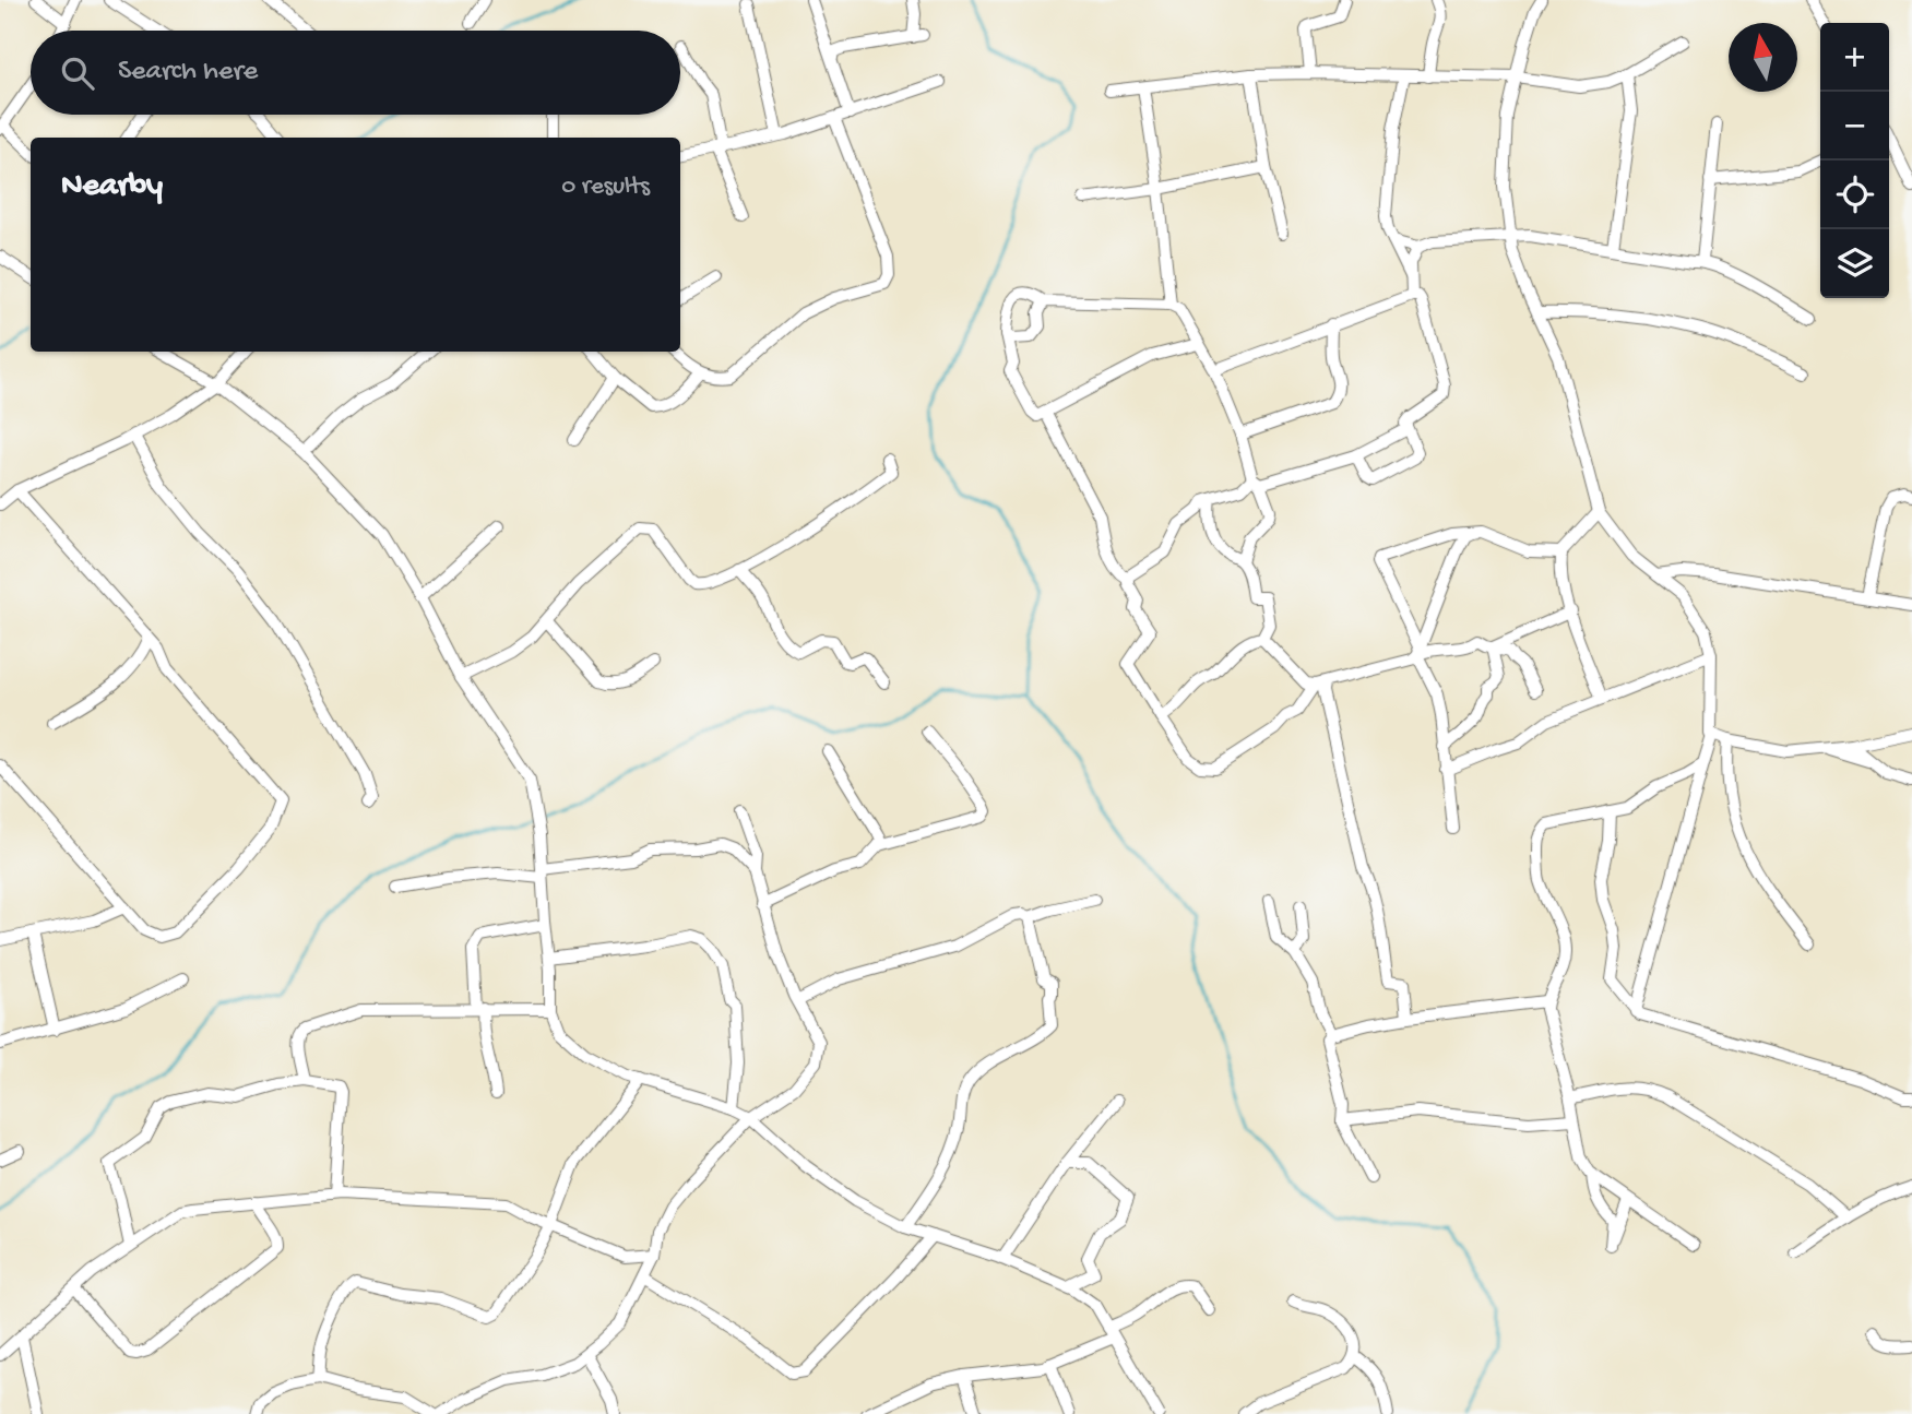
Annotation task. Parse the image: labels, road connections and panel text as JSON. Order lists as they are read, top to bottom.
{
  "north": "top",
  "page": {
    "map_buttons": ["+", "−"],
    "search": "Search here",
    "heading": ["Nearby", "0 results"]
  }
}
